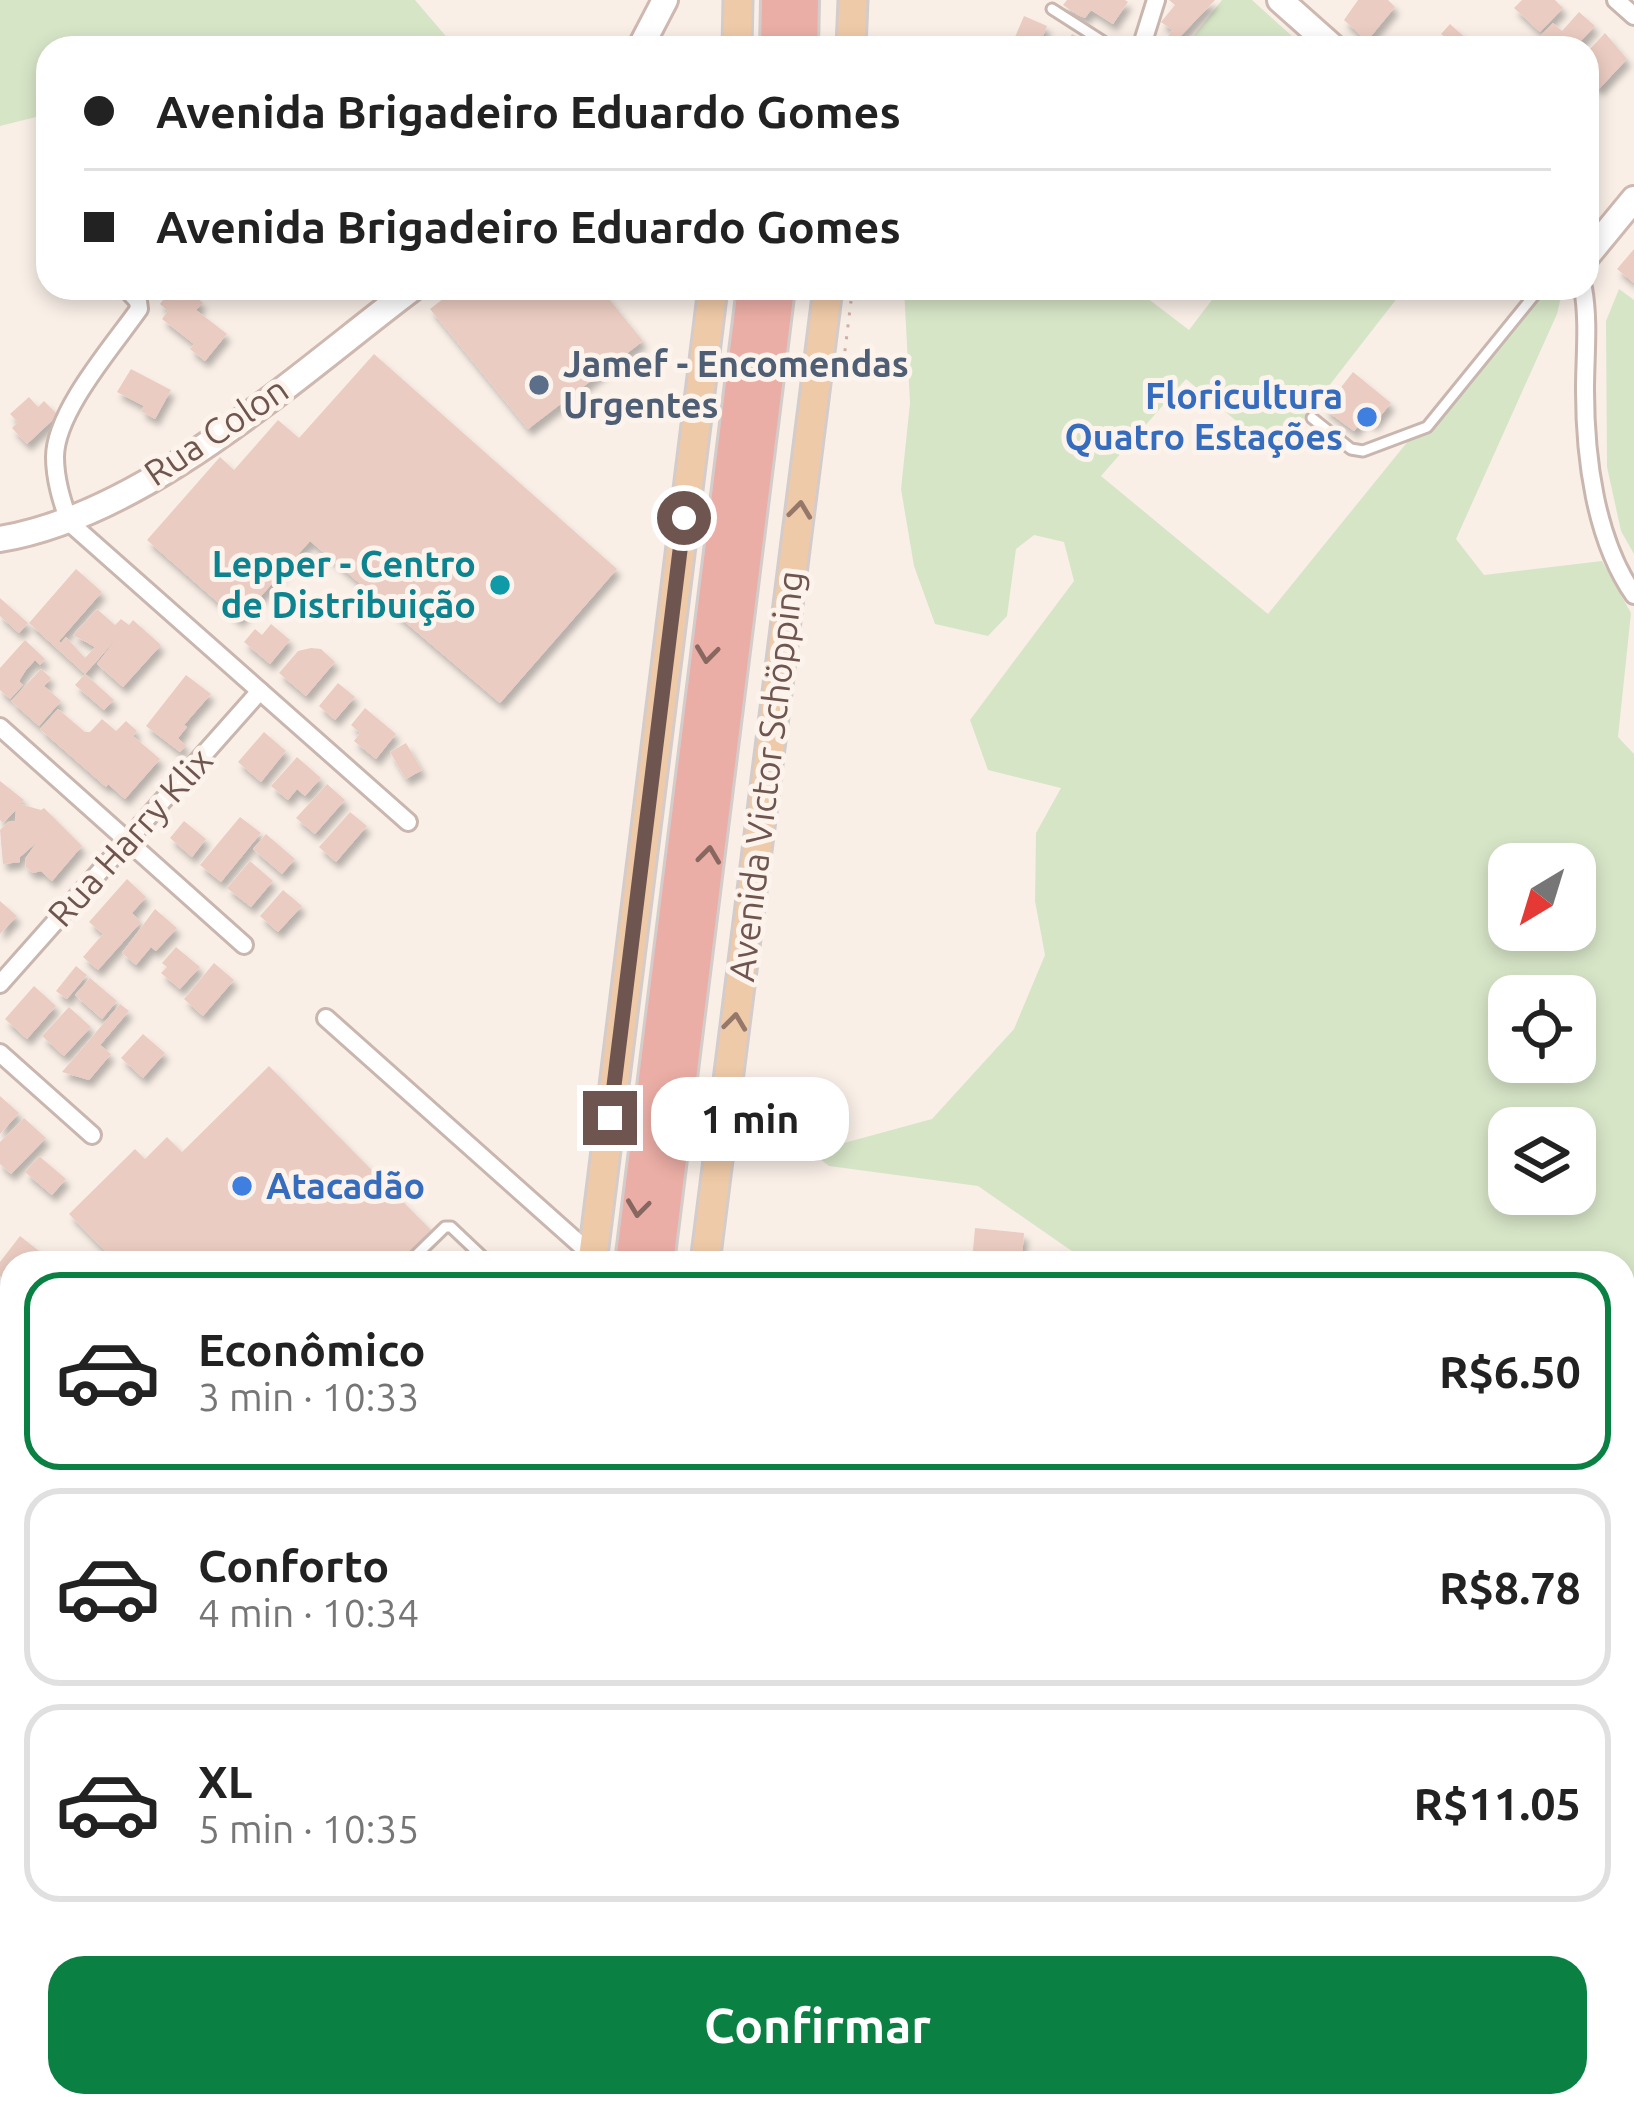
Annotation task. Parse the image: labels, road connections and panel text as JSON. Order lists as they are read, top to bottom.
{
  "streets": {
    "main road": ["Avenida Victor Schöpping"],
    "street": ["Rua Colon", "Rua Harry Klix"]
  },
  "places": [
    "Jamef - Encomendas Urgentes",
    "Floricultura Quatro Estações",
    "Lepper - Centro de Distribuição",
    "Atacadão"
  ],
  "north": "bottom left",
  "page": {
    "banner": ["Avenida Brigadeiro Eduardo Gomes", "Avenida Brigadeiro Eduardo Gomes"],
    "bubble": "1 min",
    "list": [
      {
        "name": "Econômico",
        "note": "3 min · 10:33",
        "value": "R$6.50"
      },
      {
        "name": "Conforto",
        "note": "4 min · 10:34",
        "value": "R$8.78"
      },
      {
        "name": "XL",
        "note": "5 min · 10:35",
        "value": "R$11.05"
      }
    ],
    "buttons": "Confirmar"
  }
}
